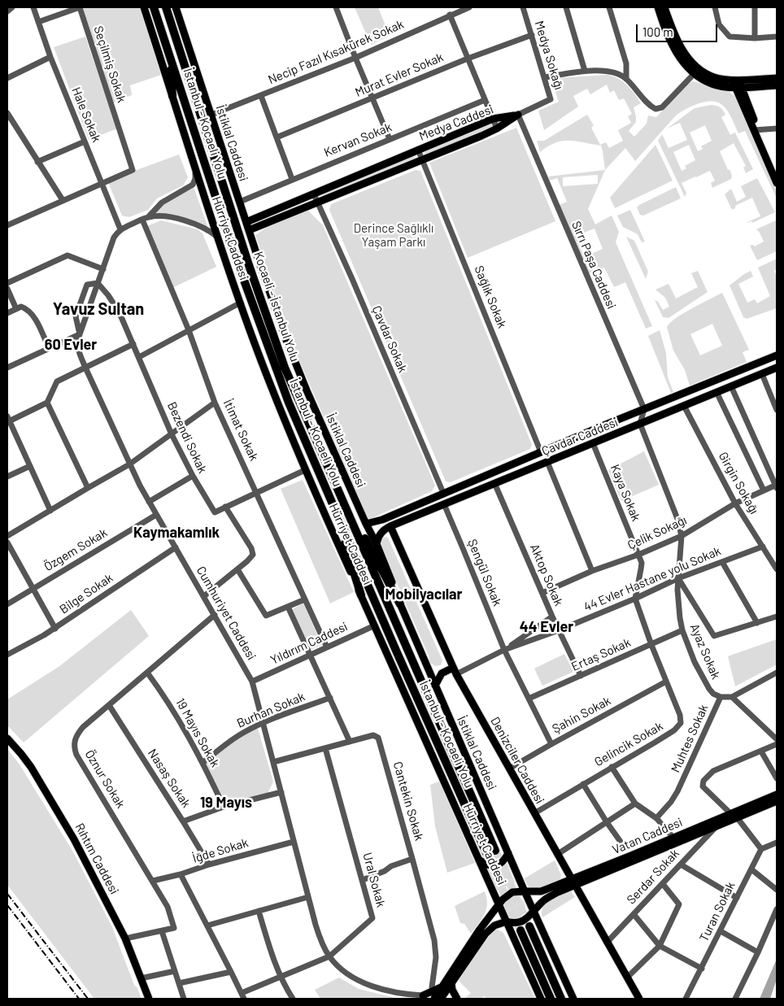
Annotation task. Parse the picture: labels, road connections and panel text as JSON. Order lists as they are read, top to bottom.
{
  "streets": {
    "highway": ["İstanbul - Kocaeli Yolu", "Kocaeli - İstanbul Yolu"],
    "main road": [
      "Medya Caddesi",
      "İstiklal Caddesi",
      "Hürriyet Caddesi",
      "Çavdar Caddesi",
      "Denizciler Caddesi",
      "Vatan Caddesi",
      "Rıhtım Caddesi"
    ],
    "street": [
      "Necip Fazıl Kısakürek Sokak",
      "Medya Sokağı",
      "Seçilmiş Sokak",
      "Murat Evler Sokak",
      "Hale Sokak",
      "Kervan Sokak",
      "Sırrı Paşa Caddesi",
      "Sağlık Sokak",
      "Çavdar Sokak",
      "İtimat Sokak",
      "Bezendi Sokak",
      "Girgin Sokağı",
      "Kaya Sokak",
      "Çelik Sokağı",
      "Özgem Sokak",
      "Şengül Sokak",
      "Aktop Sokak",
      "44 Evler Hastane yolu Sokak",
      "Bilge Sokak",
      "Cumhuriyet Caddesi",
      "Yıldırım Caddesi",
      "Ayaz Sokak",
      "Ertaş Sokak",
      "Burhan Sokak",
      "Şahin Sokak",
      "19 Mayıs Sokak",
      "Muhtes Sokak",
      "Gelincik Sokak",
      "Nasaş Sokak",
      "Öznur Sokak",
      "Cantekin Sokak",
      "İğde Sokak",
      "Serdar Sokak",
      "Ural Sokak",
      "Turan Sokak"
    ]
  },
  "crossings": [
    ["Necip Fazıl Kısakürek Sokak", "İstiklal Caddesi"],
    ["Medya Sokağı", "Murat Evler Sokak"],
    ["Medya Sokağı", "Medya Caddesi"],
    ["Medya Sokağı", "Sırrı Paşa Caddesi"],
    ["Seçilmiş Sokak", "Hale Sokak"],
    ["Hale Sokak", "Cumhuriyet Caddesi"],
    ["Medya Caddesi", "İstiklal Caddesi"],
    ["Medya Caddesi", "Sırrı Paşa Caddesi"],
    ["Medya Caddesi", "Sağlık Sokak"],
    ["Medya Caddesi", "Çavdar Sokak"],
    ["Kervan Sokak", "İstiklal Caddesi"],
    ["İstiklal Caddesi", "Hürriyet Caddesi"],
    ["İstiklal Caddesi", "Çavdar Caddesi"],
    ["İstiklal Caddesi", "Vatan Caddesi"],
    ["Hürriyet Caddesi", "Yıldırım Caddesi"],
    ["Hürriyet Caddesi", "Cantekin Sokak"],
    ["Hürriyet Caddesi", "Vatan Caddesi"],
    ["Sırrı Paşa Caddesi", "Çavdar Caddesi"],
    ["Sağlık Sokak", "Çavdar Caddesi"],
    ["Çavdar Sokak", "Çavdar Caddesi"],
    ["İtimat Sokak", "Yıldırım Caddesi"],
    ["Çavdar Caddesi", "Girgin Sokağı"],
    ["Çavdar Caddesi", "Kaya Sokak"],
    ["Çavdar Caddesi", "Şengül Sokak"],
    ["Çavdar Caddesi", "Aktop Sokak"],
    ["Çavdar Caddesi", "Denizciler Caddesi"],
    ["Bezendi Sokak", "Cumhuriyet Caddesi"],
    ["Girgin Sokağı", "Çelik Sokağı"],
    ["Girgin Sokağı", "44 Evler Hastane yolu Sokak"],
    ["Kaya Sokak", "Çelik Sokağı"],
    ["Kaya Sokak", "44 Evler Hastane yolu Sokak"],
    ["Kaya Sokak", "Gelincik Sokak"],
    ["Çelik Sokağı", "Aktop Sokak"],
    ["Çelik Sokağı", "Ayaz Sokak"],
    ["Özgem Sokak", "Cumhuriyet Caddesi"],
    ["Şengül Sokak", "44 Evler Hastane yolu Sokak"],
    ["Şengül Sokak", "Ertaş Sokak"],
    ["Şengül Sokak", "Şahin Sokak"],
    ["Aktop Sokak", "44 Evler Hastane yolu Sokak"],
    ["Aktop Sokak", "Ertaş Sokak"],
    ["44 Evler Hastane yolu Sokak", "Ayaz Sokak"],
    ["44 Evler Hastane yolu Sokak", "Gelincik Sokak"],
    ["44 Evler Hastane yolu Sokak", "Denizciler Caddesi"],
    ["Bilge Sokak", "Cumhuriyet Caddesi"],
    ["Cumhuriyet Caddesi", "Yıldırım Caddesi"],
    ["Cumhuriyet Caddesi", "Burhan Sokak"],
    ["Cumhuriyet Caddesi", "Öznur Sokak"],
    ["Cumhuriyet Caddesi", "Cantekin Sokak"],
    ["Cumhuriyet Caddesi", "İğde Sokak"],
    ["Cumhuriyet Caddesi", "Ural Sokak"],
    ["Ayaz Sokak", "Ertaş Sokak"],
    ["Ayaz Sokak", "Muhtes Sokak"],
    ["Ertaş Sokak", "Gelincik Sokak"],
    ["Burhan Sokak", "19 Mayıs Sokak"],
    ["Şahin Sokak", "Gelincik Sokak"],
    ["Şahin Sokak", "Denizciler Caddesi"],
    ["19 Mayıs Sokak", "Öznur Sokak"],
    ["Gelincik Sokak", "Denizciler Caddesi"],
    ["Denizciler Caddesi", "Vatan Caddesi"],
    ["Denizciler Caddesi", "Serdar Sokak"],
    ["Nasaş Sokak", "Öznur Sokak"],
    ["Nasaş Sokak", "İğde Sokak"],
    ["Öznur Sokak", "İğde Sokak"],
    ["Cantekin Sokak", "Ural Sokak"],
    ["Vatan Caddesi", "Serdar Sokak"]
  ],
  "districts": [
    "Yavuz Sultan",
    "60 Evler",
    "Kaymakamlık",
    "Mobilyacılar",
    "44 Evler",
    "19 Mayıs"
  ],
  "parks": ["Derince Sağlıklı Yaşam Parkı"],
  "scale_bar": "100 m"
}
